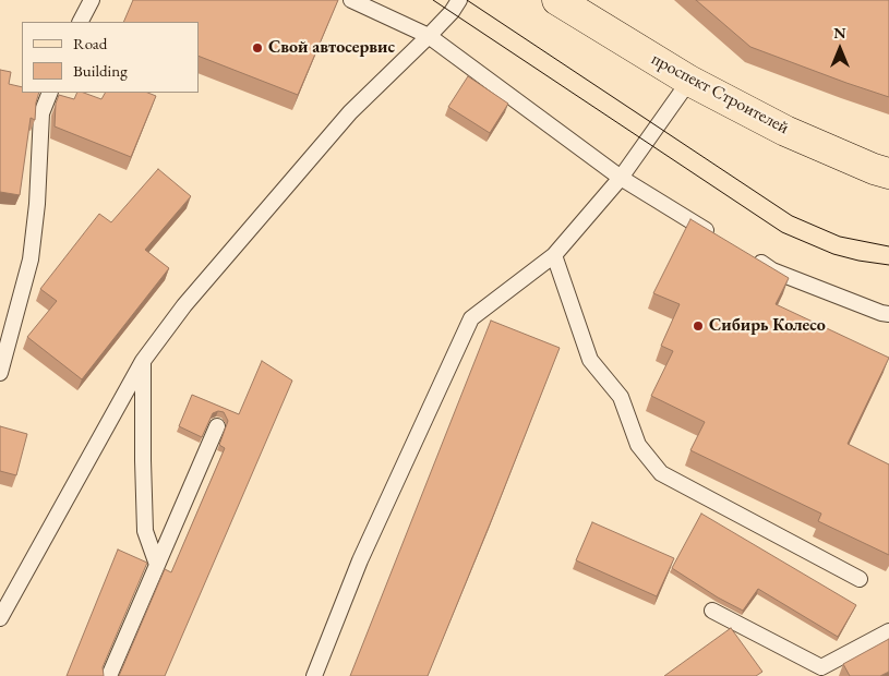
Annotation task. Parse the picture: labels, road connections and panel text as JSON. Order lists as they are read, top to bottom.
{
  "streets": {
    "main road": ["проспект Строителей"]
  },
  "places": ["Свой автосервис", "Сибирь Колесо"],
  "legend": ["Road", "Building"],
  "north": "top"
}
